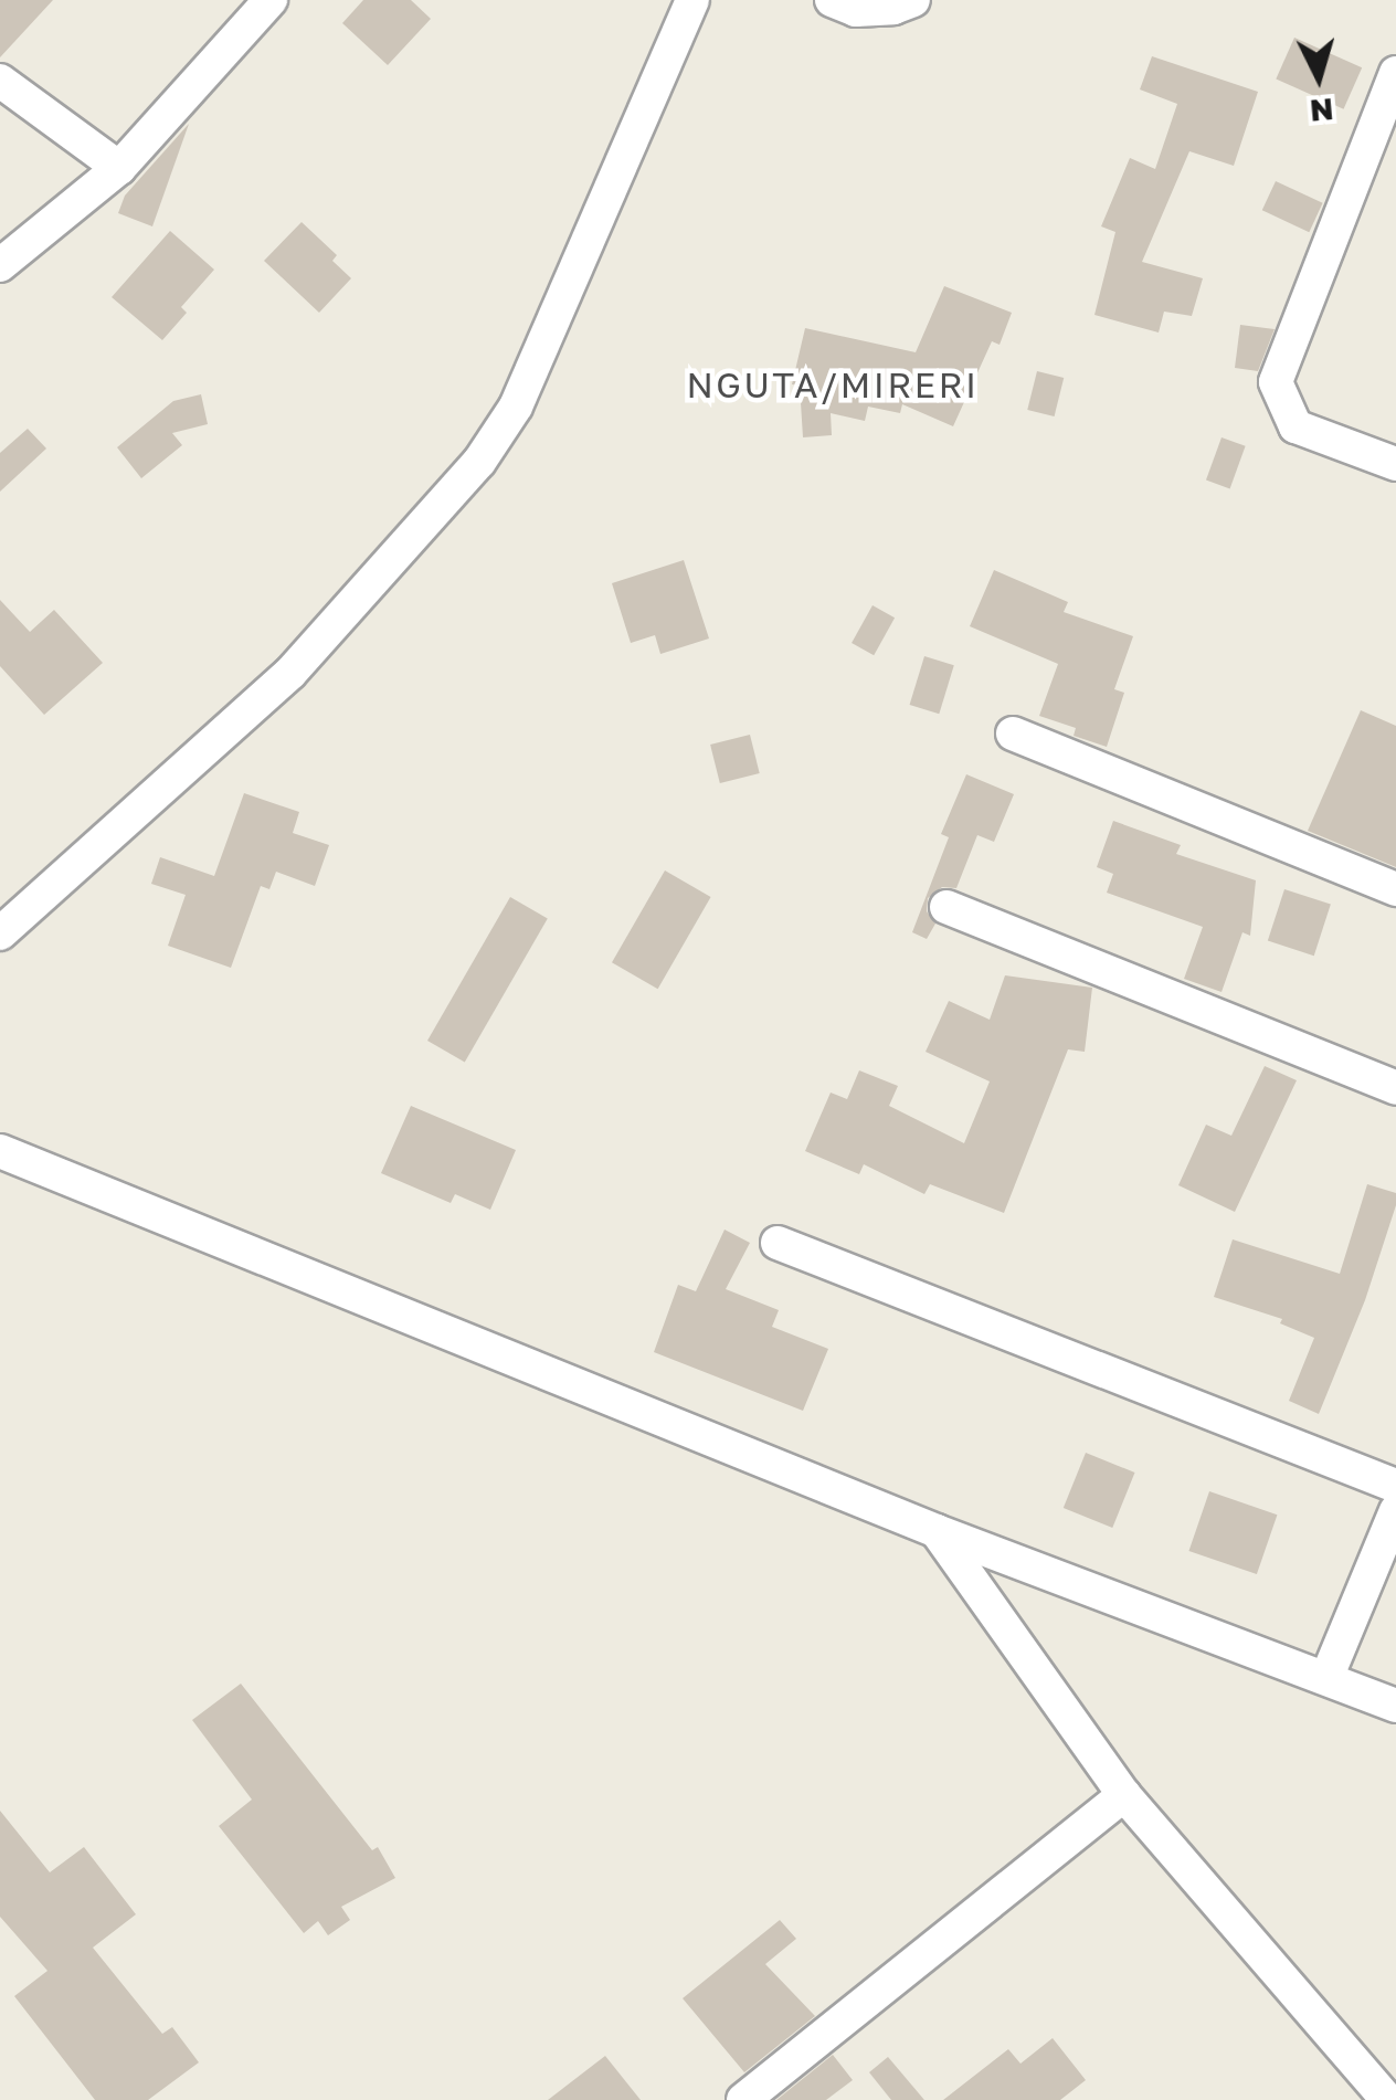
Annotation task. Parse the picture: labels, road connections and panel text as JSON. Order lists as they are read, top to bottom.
{
  "districts": ["NGUTA/MIRERI"],
  "north": "bottom"
}
